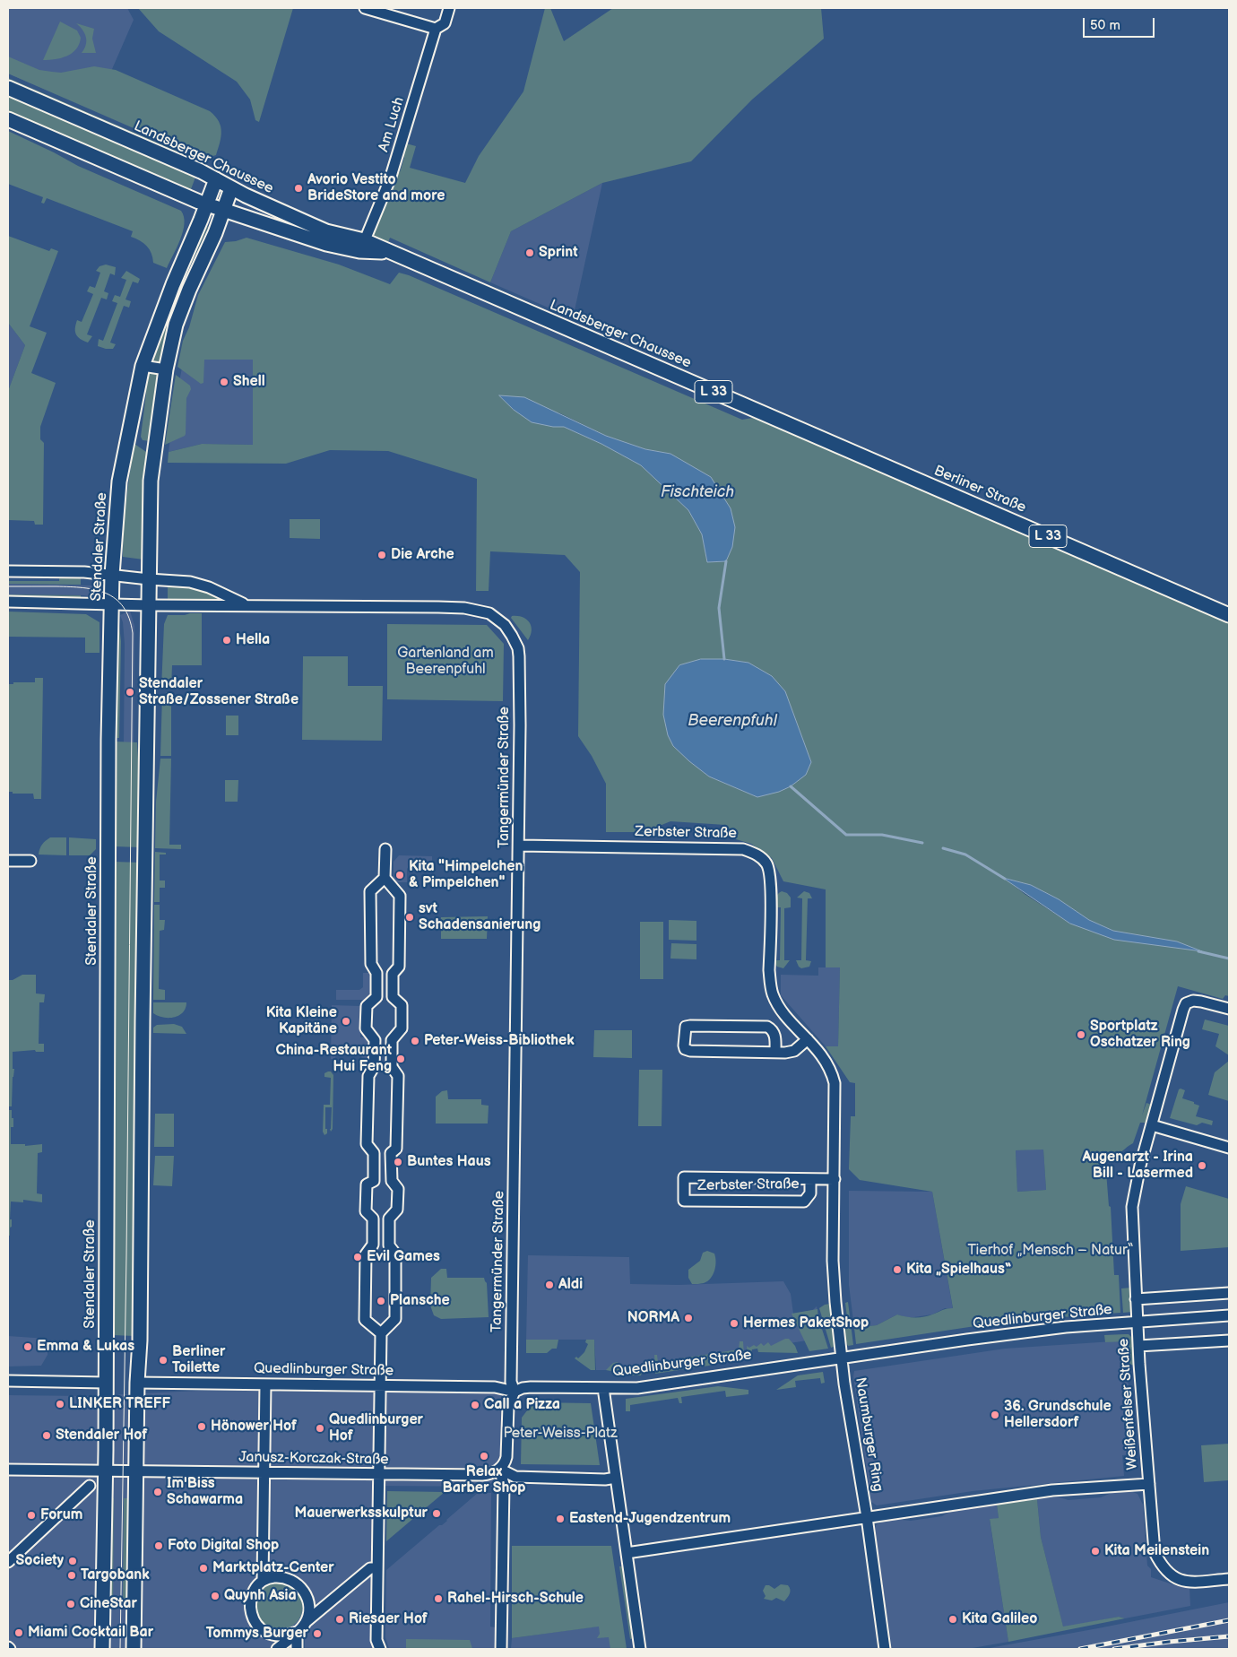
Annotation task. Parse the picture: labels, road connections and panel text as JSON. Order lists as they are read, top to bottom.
{
  "streets": {
    "main road": [
      "Landsberger Chaussee",
      "L 33",
      "Berliner Straße",
      "Stendaler Straße"
    ],
    "street": [
      "Am Luch",
      "Tangermünder Straße",
      "Zerbster Straße",
      "Quedlinburger Straße",
      "Weißenfelser Straße",
      "Naumburger Ring",
      "Janusz-Korczak-Straße"
    ]
  },
  "crossings": [
    ["Am Luch", "Landsberger Chaussee"],
    ["Landsberger Chaussee", "Berliner Straße"],
    ["Landsberger Chaussee", "Stendaler Straße"],
    ["Stendaler Straße", "Tangermünder Straße"],
    ["Stendaler Straße", "Janusz-Korczak-Straße"],
    ["Tangermünder Straße", "Zerbster Straße"],
    ["Tangermünder Straße", "Quedlinburger Straße"],
    ["Tangermünder Straße", "Janusz-Korczak-Straße"],
    ["Zerbster Straße", "Quedlinburger Straße"],
    ["Zerbster Straße", "Naumburger Ring"],
    ["Quedlinburger Straße", "Weißenfelser Straße"],
    ["Quedlinburger Straße", "Naumburger Ring"],
    ["Weißenfelser Straße", "Naumburger Ring"]
  ],
  "water": ["Fischteich", "Beerenpfuhl"],
  "parks": ["Gartenland am Beerenpfuhl", "Tierhof „Mensch – Natur“", "Peter-Weiss-Platz"],
  "places": [
    "Avorio Vestito BrideStore and more",
    "Sprint",
    "Shell",
    "Die Arche",
    "Hella",
    "Stendaler Straße/Zossener Straße",
    "Kita \"Himpelchen & Pimpelchen\"",
    "svt Schadensanierung",
    "Kita Kleine Kapitäne",
    "Sportplatz Oschatzer Ring",
    "Peter-Weiss-Bibliothek",
    "China-Restaurant Hui Feng",
    "Buntes Haus",
    "Augenarzt - Irina Bill - Lasermed",
    "Evil Games",
    "Kita „Spielhaus“",
    "Aldi",
    "Plansche",
    "NORMA",
    "Hermes PaketShop",
    "Emma & Lukas",
    "Berliner Toilette",
    "LINKER TREFF",
    "Call a Pizza",
    "36. Grundschule Hellersdorf",
    "Hönower Hof",
    "Quedlinburger Hof",
    "Stendaler Hof",
    "Relax Barber Shop",
    "Im'Biss Schawarma",
    "Mauerwerksskulptur",
    "Forum",
    "Eastend-Jugendzentrum",
    "Foto Digital Shop",
    "Kita Meilenstein",
    "Society",
    "Marktplatz-Center",
    "Targobank",
    "Quynh Asia",
    "Rahel-Hirsch-Schule",
    "CineStar",
    "Riesaer Hof",
    "Kita Galileo",
    "Miami Cocktail Bar",
    "Tommys Burger"
  ],
  "scale_bar": "50 m"
}
